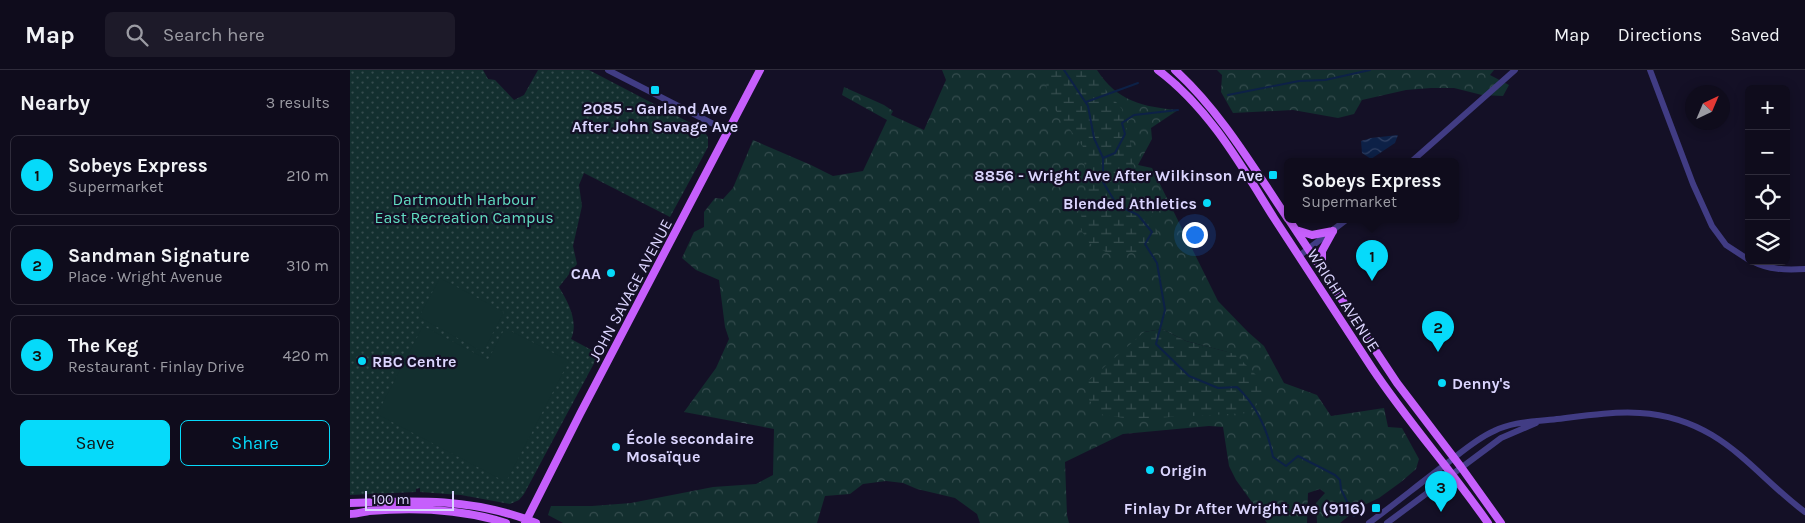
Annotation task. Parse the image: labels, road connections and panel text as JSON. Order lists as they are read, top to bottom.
{
  "streets": {
    "main road": ["JOHN SAVAGE AVENUE", "WRIGHT AVENUE"]
  },
  "parks": ["Dartmouth Harbour East Recreation Campus"],
  "places": {
    "transit": ["2085 - Garland Ave After John Savage Ave", "8856 - Wright Ave After Wilkinson Ave", "Finlay Dr After Wright Ave (9116)"],
    "other": [
      "Blended Athletics",
      "CAA",
      "RBC Centre",
      "Denny's",
      "École secondaire Mosaïque",
      "Origin"
    ]
  },
  "scale_bar": "100 m",
  "north": "top right",
  "page": {
    "header": "Map",
    "search": "Search here",
    "nav": ["Map", "Directions", "Saved"],
    "heading": ["Nearby", "3 results"],
    "map_buttons": ["+", "−"],
    "list": [
      {
        "mark": "1",
        "name": "Sobeys Express",
        "note": "Supermarket",
        "value": "210 m"
      },
      {
        "mark": "2",
        "name": "Sandman Signature",
        "note": "Place · Wright Avenue",
        "value": "310 m"
      },
      {
        "mark": "3",
        "name": "The Keg",
        "note": "Restaurant · Finlay Drive",
        "value": "420 m"
      }
    ],
    "popup": ["Sobeys Express", "Supermarket"],
    "pins": ["1", "2", "3"],
    "buttons": ["Save", "Share"],
    "scale": "100 m"
  }
}
